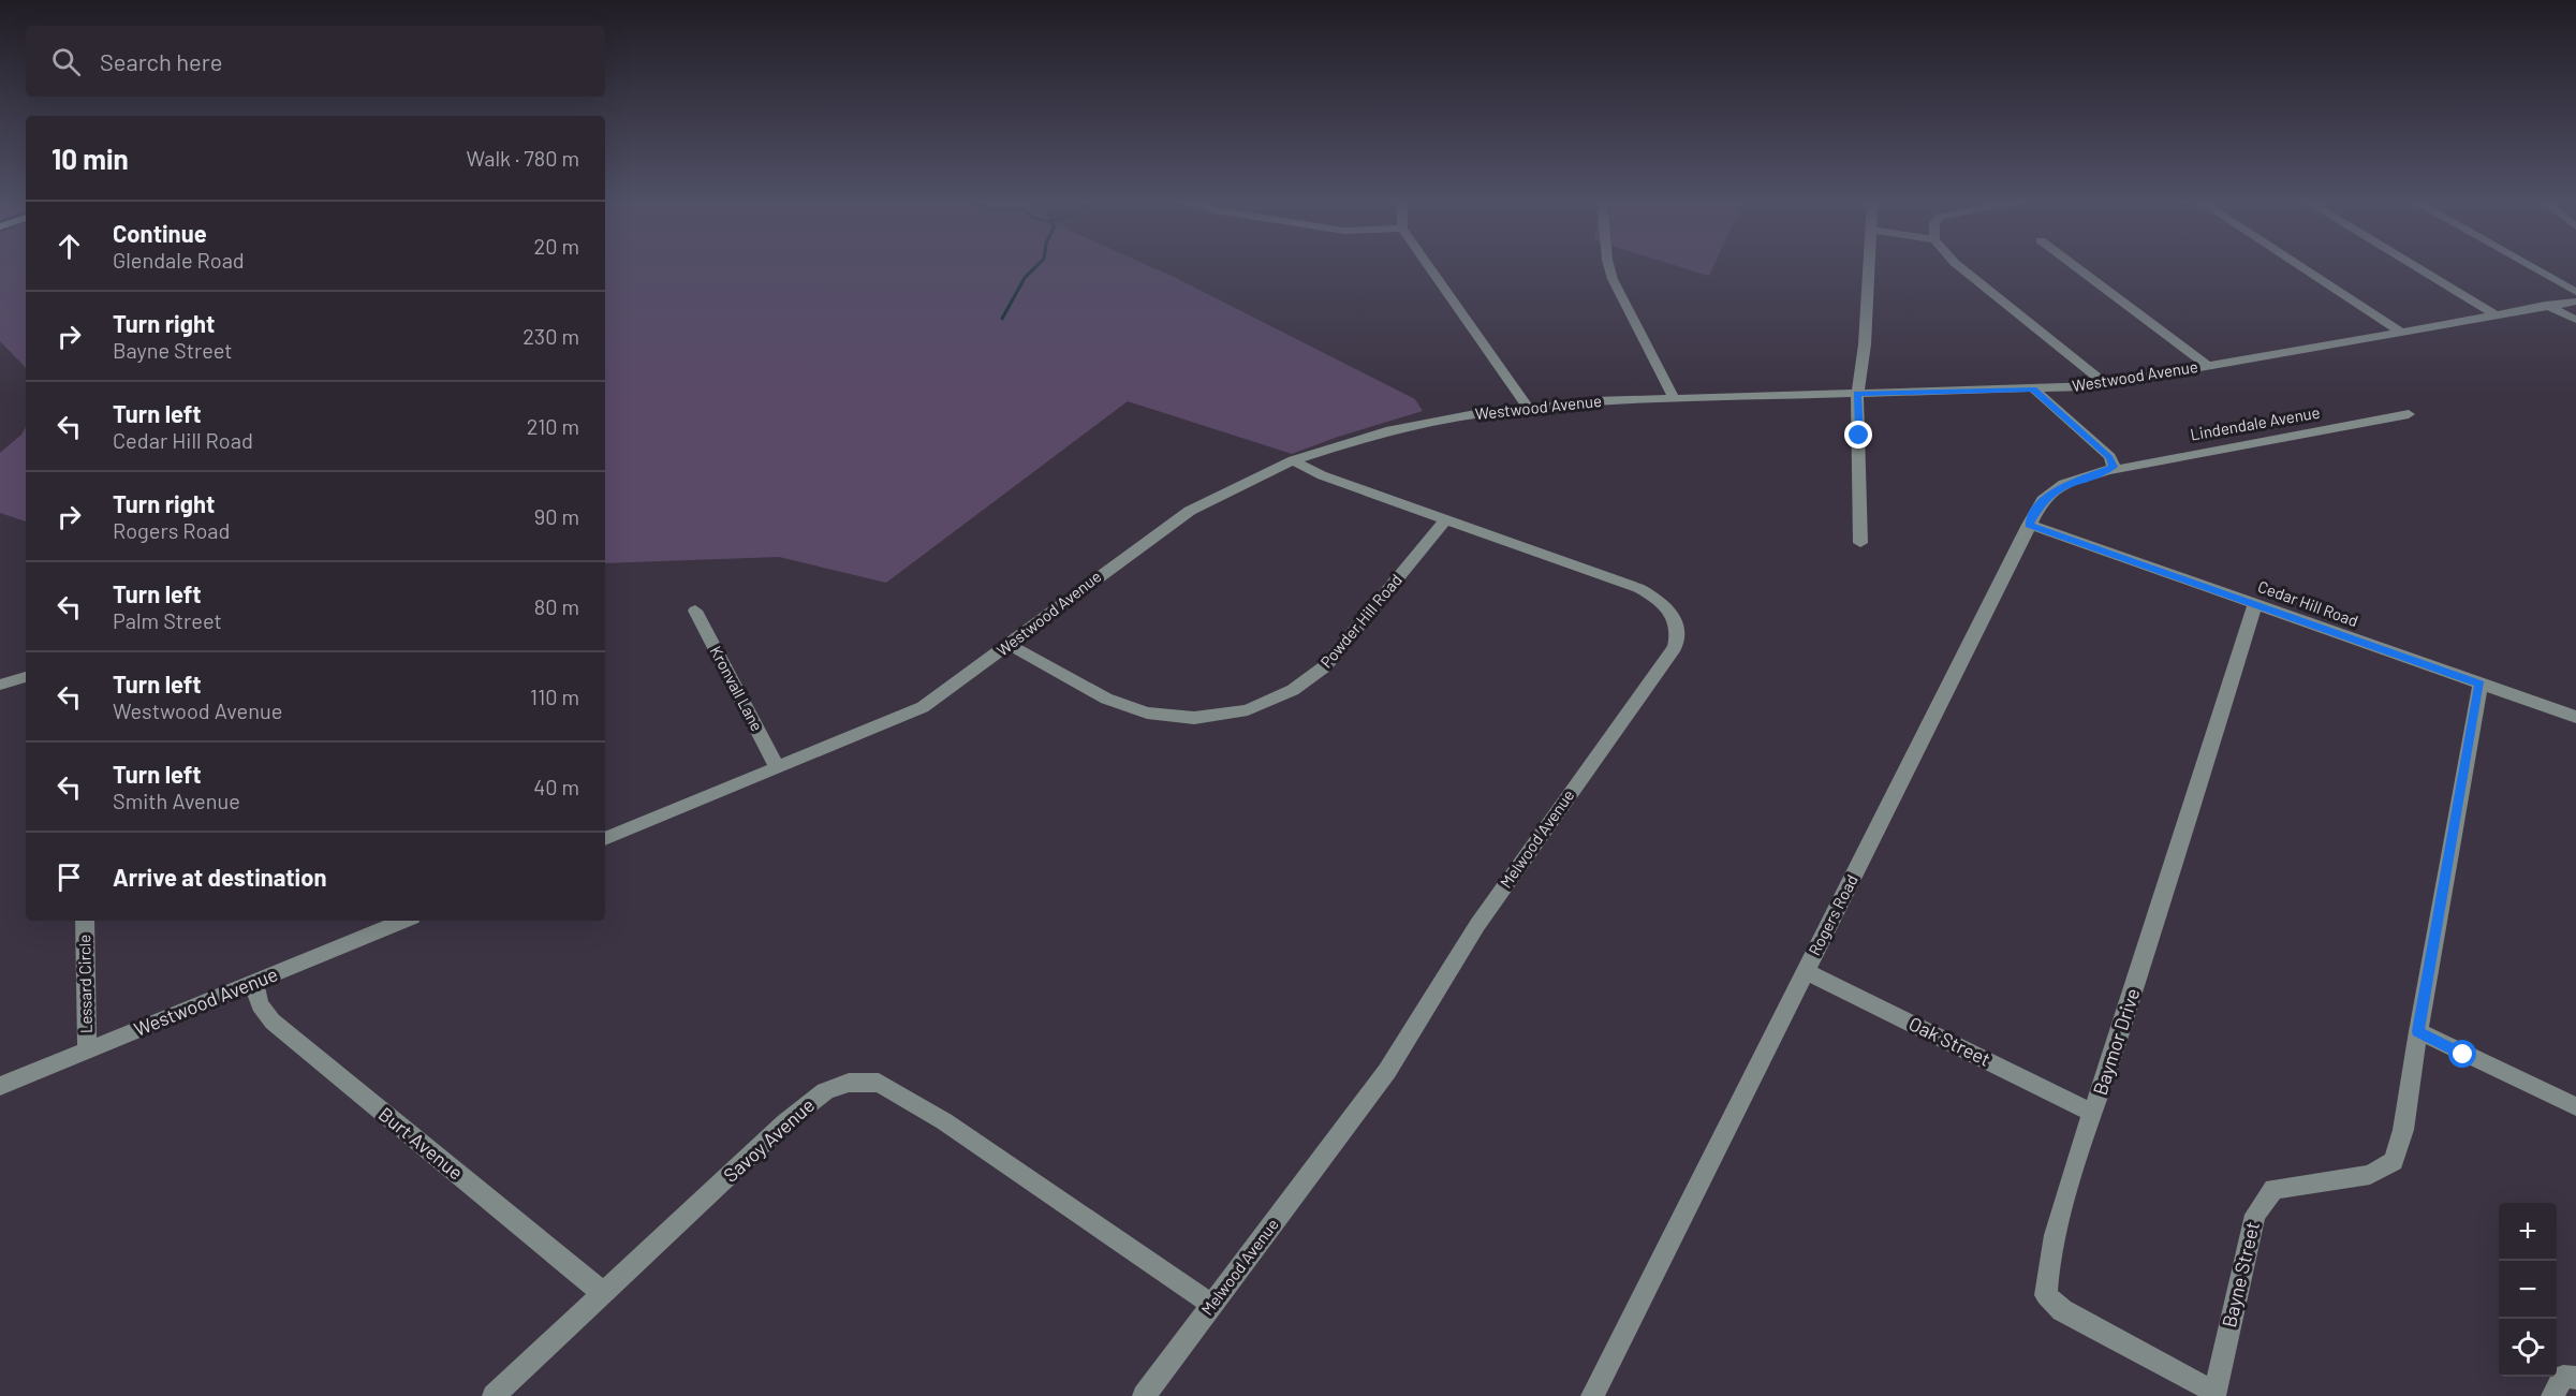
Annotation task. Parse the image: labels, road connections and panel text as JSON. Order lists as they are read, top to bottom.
{
  "streets": {
    "street": [
      "Westwood Avenue",
      "Lindendale Avenue",
      "Cedar Hill Road",
      "Powder Hill Road",
      "Kronvall Lane",
      "Melwood Avenue",
      "Rogers Road",
      "Lessard Circle",
      "Oak Street",
      "Baymor Drive",
      "Savoy Avenue",
      "Burt Avenue",
      "Bayne Street"
    ]
  },
  "crossings": [
    ["Westwood Avenue", "Powder Hill Road"],
    ["Westwood Avenue", "Kronvall Lane"],
    ["Westwood Avenue", "Melwood Avenue"],
    ["Westwood Avenue", "Lessard Circle"],
    ["Westwood Avenue", "Burt Avenue"],
    ["Lindendale Avenue", "Rogers Road"],
    ["Cedar Hill Road", "Rogers Road"],
    ["Cedar Hill Road", "Baymor Drive"],
    ["Cedar Hill Road", "Bayne Street"],
    ["Powder Hill Road", "Melwood Avenue"],
    ["Melwood Avenue", "Savoy Avenue"],
    ["Rogers Road", "Oak Street"],
    ["Oak Street", "Baymor Drive"],
    ["Baymor Drive", "Bayne Street"],
    ["Savoy Avenue", "Burt Avenue"]
  ],
  "page": {
    "search": "Search here",
    "heading": ["10 min", "Walk · 780 m"],
    "list": [
      ["Continue", "Glendale Road", "20 m"],
      ["Turn right", "Bayne Street", "230 m"],
      ["Turn left", "Cedar Hill Road", "210 m"],
      ["Turn right", "Rogers Road", "90 m"],
      ["Turn left", "Palm Street", "80 m"],
      ["Turn left", "Westwood Avenue", "110 m"],
      ["Turn left", "Smith Avenue", "40 m"],
      "Arrive at destination"
    ],
    "map_buttons": ["+", "−"]
  }
}
